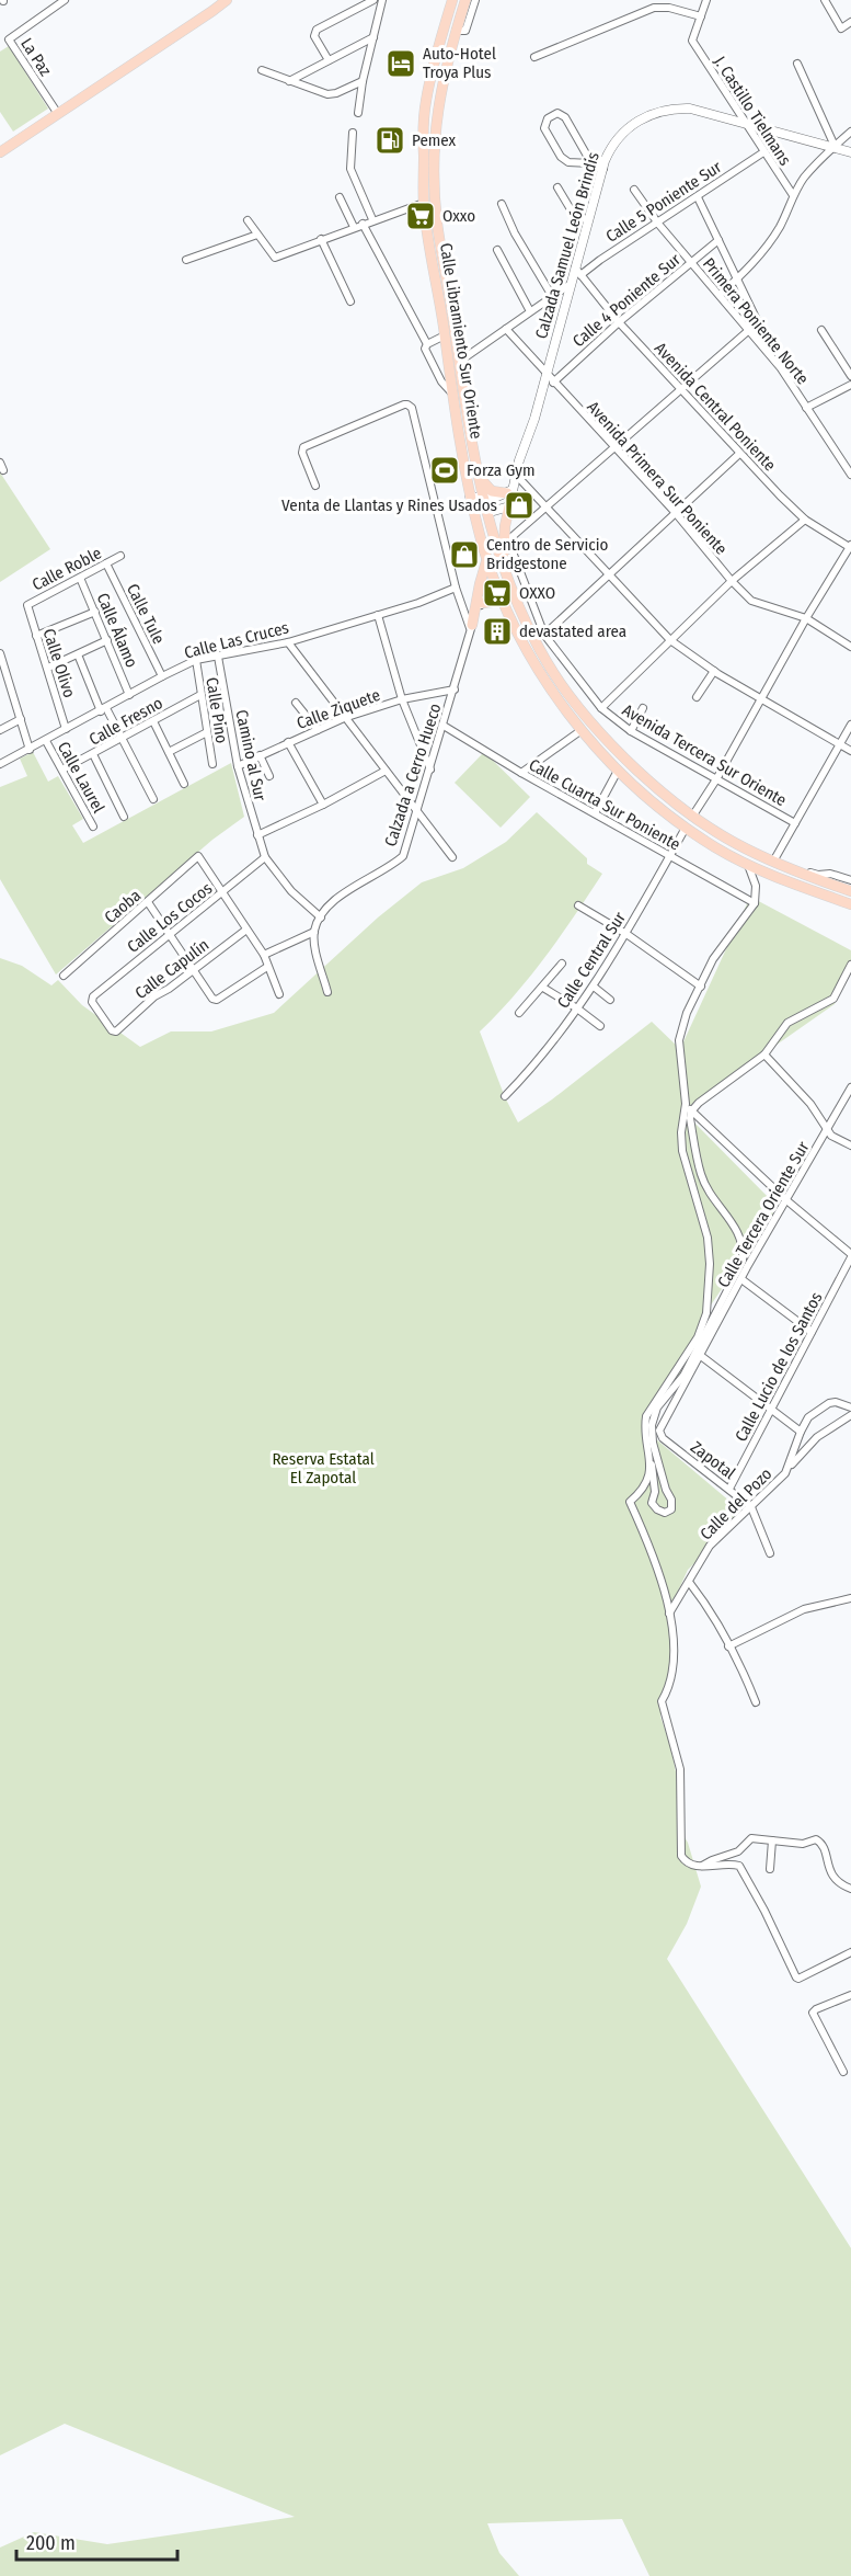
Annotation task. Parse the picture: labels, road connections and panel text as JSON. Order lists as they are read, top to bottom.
{
  "streets": {
    "main road": ["Calle Libramiento Sur Oriente"],
    "street": [
      "La Paz",
      "J. Castillo Tielmans",
      "Calle 5 Poniente Sur",
      "Calzada Samuel León Brindis",
      "Calle 4 Poniente Sur",
      "Primera Poniente Norte",
      "Avenida Central Poniente",
      "Avenida Primera Sur Poniente",
      "Calle Roble",
      "Calle Tule",
      "Calle Álamo",
      "Calle Las Cruces",
      "Calle Olivo",
      "Calle Ziquete",
      "Calle Pino",
      "Calle Fresno",
      "Camino al Sur",
      "Avenida Tercera Sur Oriente",
      "Calzada a Cerro Hueco",
      "Calle Laurel",
      "Calle Cuarta Sur Poniente",
      "Caoba",
      "Calle Los Cocos",
      "Calle Central Sur",
      "Calle Capulín",
      "Calle Tercera Oriente Sur",
      "Calle Lucio de los Santos",
      "Zapotal",
      "Calle del Pozo"
    ]
  },
  "crossings": [
    ["J. Castillo Tielmans", "Calle 5 Poniente Sur"],
    ["J. Castillo Tielmans", "Calzada Samuel León Brindis"],
    ["Calle 5 Poniente Sur", "Calzada Samuel León Brindis"],
    ["Calle 5 Poniente Sur", "Primera Poniente Norte"],
    ["Calle 5 Poniente Sur", "Avenida Central Poniente"],
    ["Calzada Samuel León Brindis", "Avenida Central Poniente"],
    ["Calzada Samuel León Brindis", "Avenida Primera Sur Poniente"],
    ["Calle 4 Poniente Sur", "Primera Poniente Norte"],
    ["Calle 4 Poniente Sur", "Avenida Central Poniente"],
    ["Calle 4 Poniente Sur", "Avenida Primera Sur Poniente"],
    ["Calle Libramiento Sur Oriente", "Calzada a Cerro Hueco"],
    ["Calle Libramiento Sur Oriente", "Calle Central Sur"],
    ["Calle Roble", "Calle Tule"],
    ["Calle Roble", "Calle Álamo"],
    ["Calle Roble", "Calle Olivo"],
    ["Calle Tule", "Calle Las Cruces"],
    ["Calle Álamo", "Calle Las Cruces"],
    ["Calle Las Cruces", "Calle Olivo"],
    ["Calle Las Cruces", "Calle Pino"],
    ["Calle Las Cruces", "Camino al Sur"],
    ["Calle Las Cruces", "Calle Laurel"],
    ["Calle Ziquete", "Camino al Sur"],
    ["Calle Ziquete", "Calzada a Cerro Hueco"],
    ["Calle Pino", "Calle Fresno"],
    ["Calle Fresno", "Calle Laurel"],
    ["Camino al Sur", "Calzada a Cerro Hueco"],
    ["Camino al Sur", "Calle Los Cocos"],
    ["Calzada a Cerro Hueco", "Calle Cuarta Sur Poniente"],
    ["Calle Cuarta Sur Poniente", "Calle Central Sur"],
    ["Caoba", "Calle Los Cocos"],
    ["Calle Los Cocos", "Calle Capulín"],
    ["Calle Tercera Oriente Sur", "Zapotal"],
    ["Calle Lucio de los Santos", "Zapotal"],
    ["Zapotal", "Calle del Pozo"]
  ],
  "parks": ["Reserva Estatal El Zapotal"],
  "places": {
    "hotel": ["Auto-Hotel Troya Plus"],
    "fuel station": ["Pemex"],
    "supermarket": ["Oxxo", "OXXO"],
    "sports": ["Forza Gym"],
    "shop": ["Venta de Llantas y Rines Usados", "Centro de Servicio Bridgestone"],
    "building": ["devastated area"]
  },
  "scale_bar": "200 m"
}
